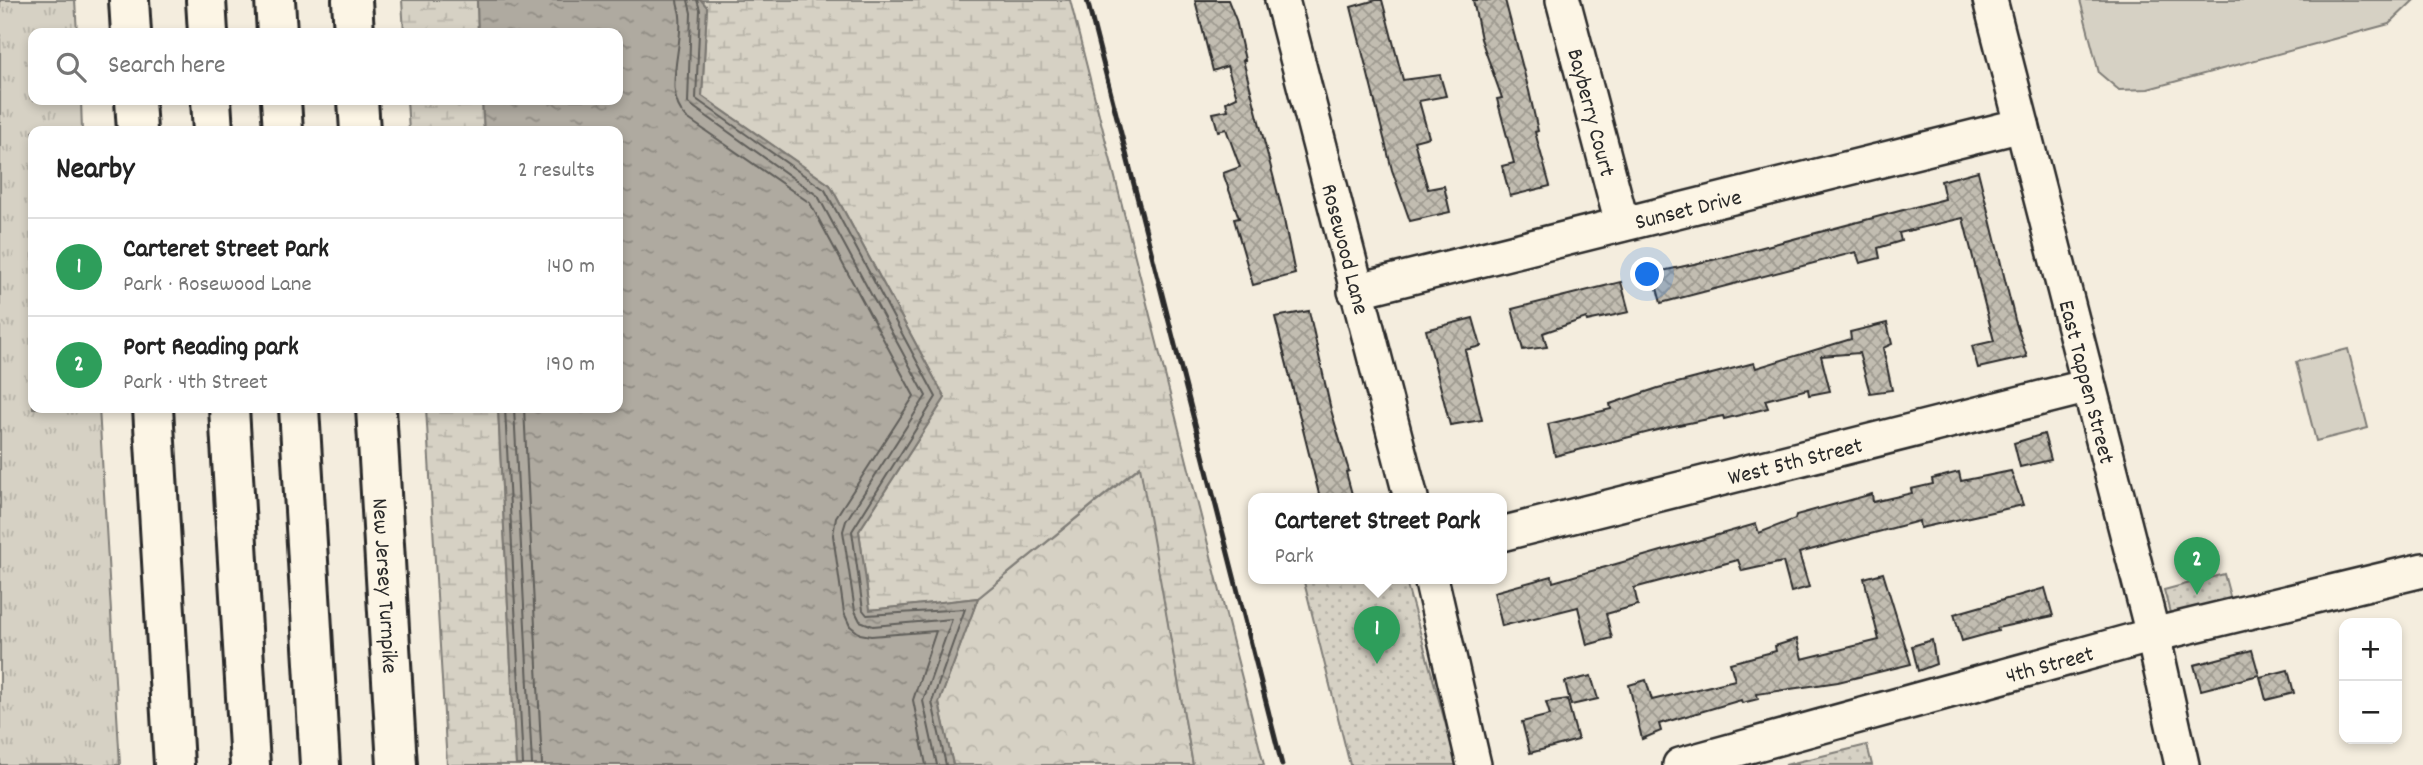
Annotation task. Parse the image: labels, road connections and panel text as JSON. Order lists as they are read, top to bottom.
{
  "streets": {
    "highway": ["New Jersey Turnpike"],
    "street": [
      "Bayberry Court",
      "Sunset Drive",
      "Rosewood Lane",
      "East Tappen Street",
      "West 5th Street",
      "4th Street"
    ]
  },
  "crossings": [
    ["Bayberry Court", "Sunset Drive"],
    ["Sunset Drive", "Rosewood Lane"],
    ["Sunset Drive", "East Tappen Street"],
    ["East Tappen Street", "West 5th Street"],
    ["East Tappen Street", "4th Street"]
  ],
  "page": {
    "search": "Search here",
    "heading": ["Nearby", "2 results"],
    "list": [
      {
        "mark": "1",
        "name": "Carteret Street Park",
        "note": "Park · Rosewood Lane",
        "value": "140 m"
      },
      {
        "mark": "2",
        "name": "Port Reading park",
        "note": "Park · 4th Street",
        "value": "190 m"
      }
    ],
    "popup": ["Carteret Street Park", "Park"],
    "pins": ["2", "1"],
    "map_buttons": ["+", "−"]
  }
}
